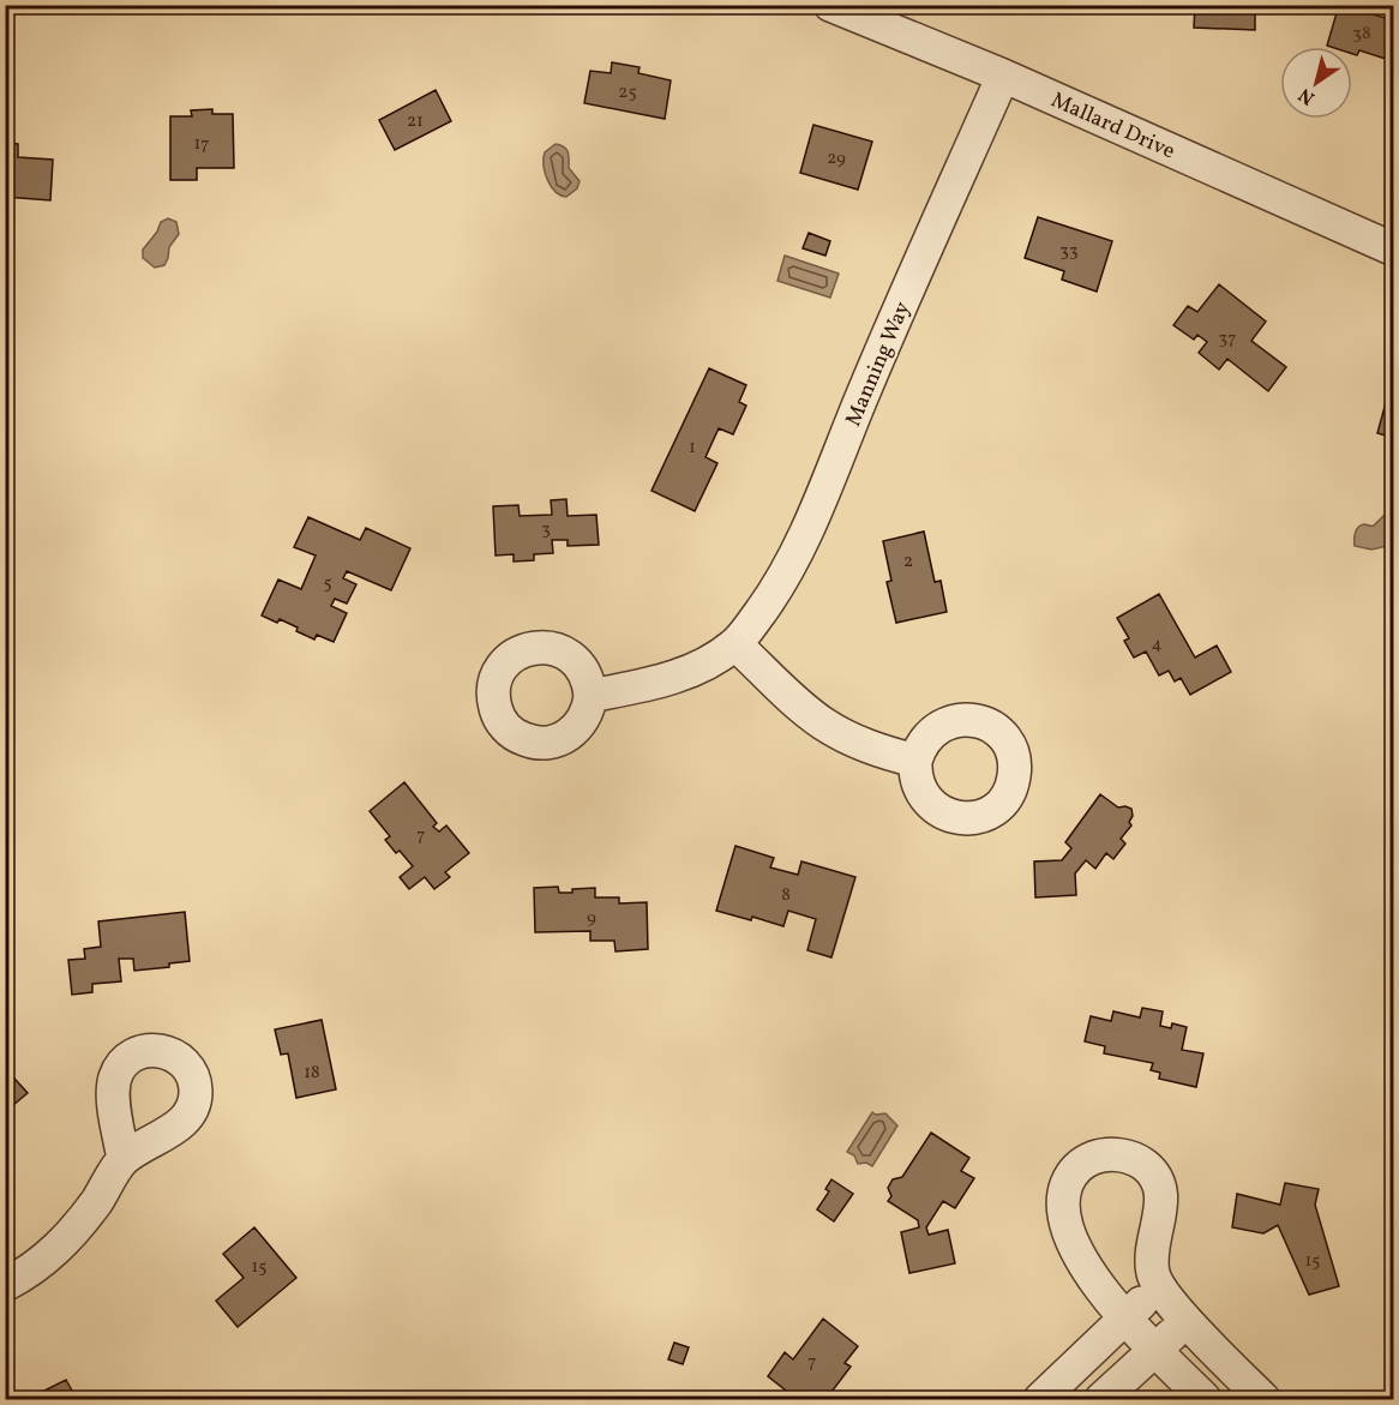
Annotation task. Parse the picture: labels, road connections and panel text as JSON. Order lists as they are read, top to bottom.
{
  "streets": {
    "street": ["Mallard Drive", "Manning Way"]
  },
  "crossings": [
    ["Mallard Drive", "Manning Way"]
  ],
  "house_numbers": [
    "38",
    "25",
    "21",
    "17",
    "29",
    "33",
    "37",
    "1",
    "3",
    "2",
    "5",
    "4",
    "7",
    "8",
    "9",
    "18",
    "15",
    "15",
    "7"
  ],
  "north": "bottom left"
}
